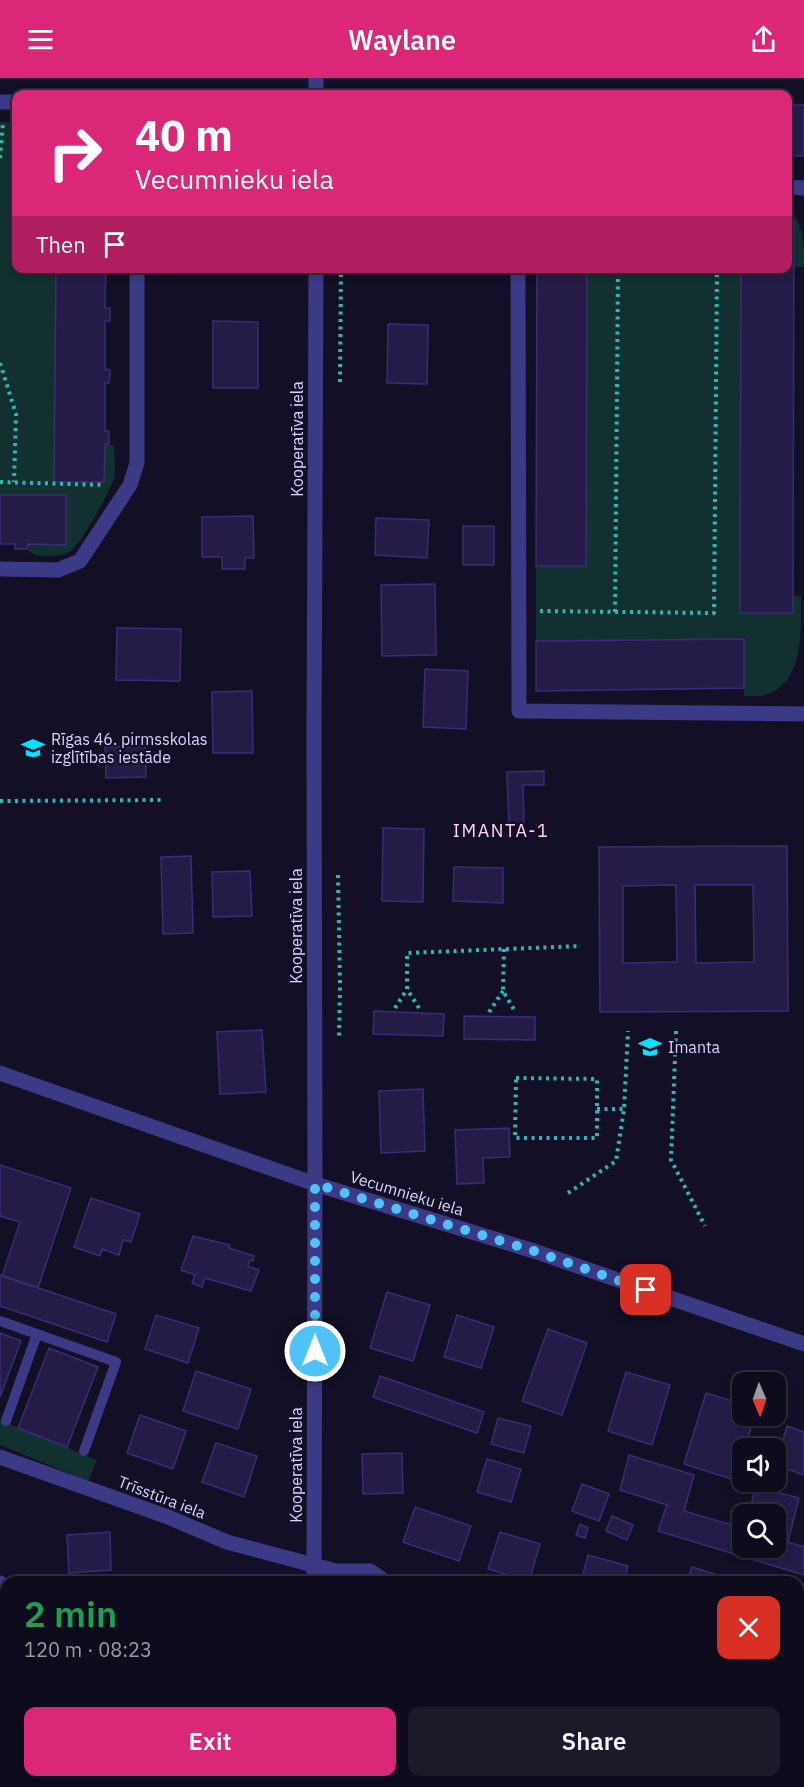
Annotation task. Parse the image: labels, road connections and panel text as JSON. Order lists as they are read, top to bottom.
{
  "streets": {
    "street": ["Kooperatīva iela", "Vecumnieku iela", "Trīsstūra iela"]
  },
  "crossings": [
    ["Kooperatīva iela", "Vecumnieku iela"],
    ["Kooperatīva iela", "Trīsstūra iela"]
  ],
  "districts": ["IMANTA-1"],
  "places": {
    "school or university": ["Rīgas 46. pirmsskolas izglītības iestāde", "Imanta"]
  },
  "north": "bottom",
  "page": {
    "header": "Waylane",
    "turn": ["40 m", "Vecumnieku iela"],
    "then": "Then",
    "heading": ["2 min", "120 m · 08:23"],
    "buttons": ["Exit", "Share"]
  }
}
